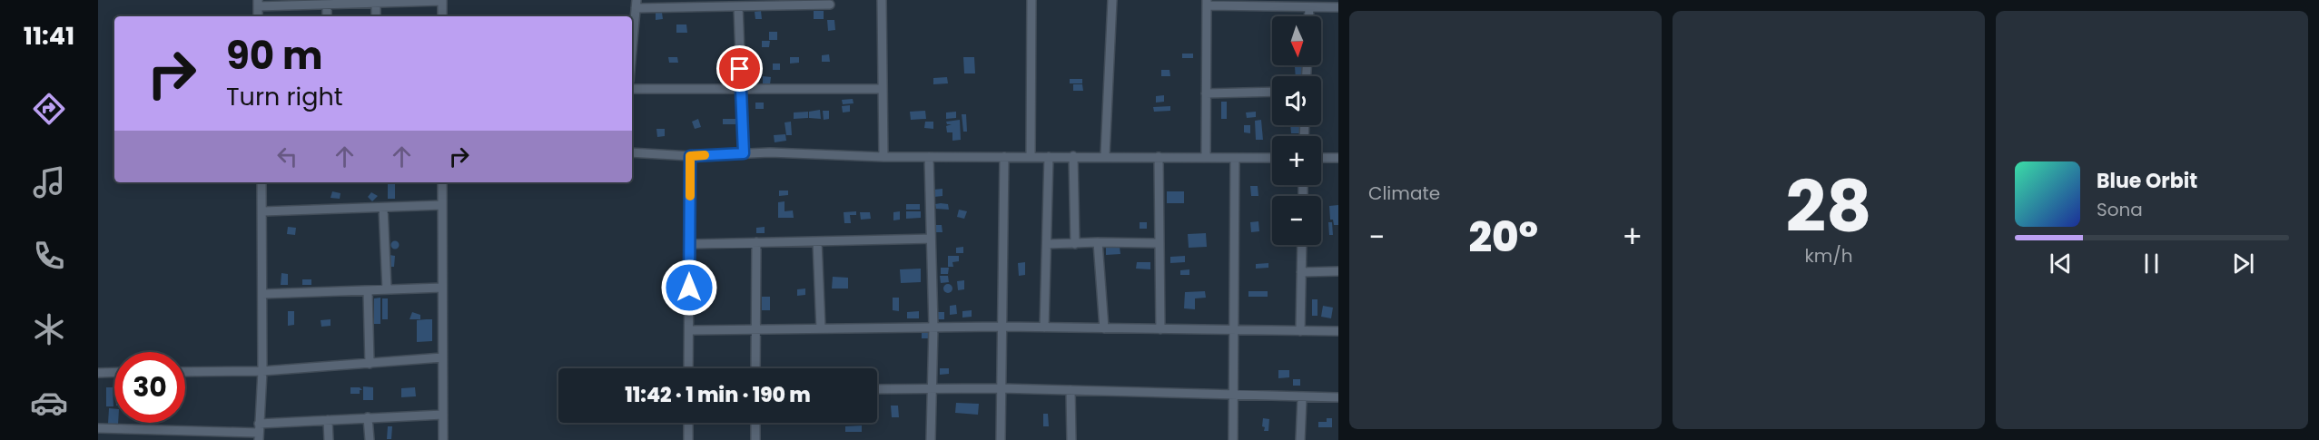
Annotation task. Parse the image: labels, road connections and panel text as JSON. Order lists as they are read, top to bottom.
{
  "north": "bottom",
  "page": {
    "tabs": "11:41",
    "tile": [
      "Climate",
      ["28", "km/h"]
    ],
    "map_buttons": ["+", "−"],
    "turn": ["90 m", "Turn right"],
    "song": ["Blue Orbit", "Sona"],
    "heat": ["−", "20°", "+"],
    "limit": "30",
    "trip": "11:42 · 1 min · 190 m"
  }
}
